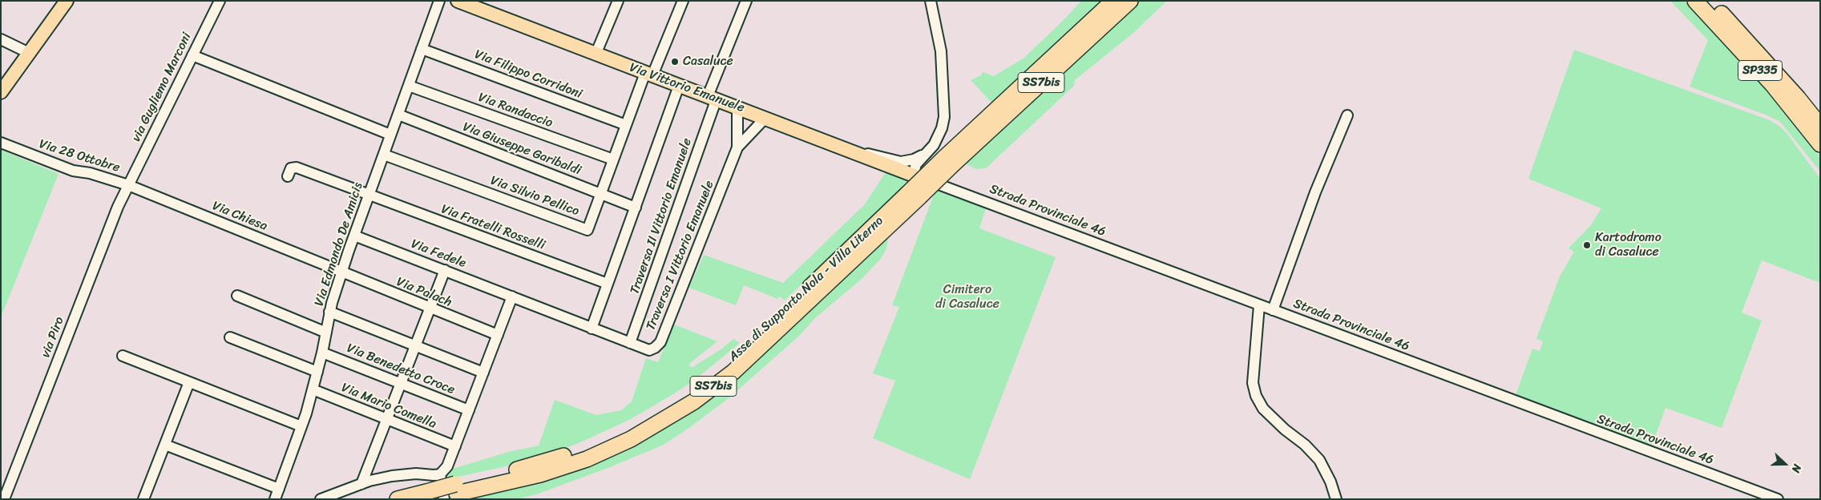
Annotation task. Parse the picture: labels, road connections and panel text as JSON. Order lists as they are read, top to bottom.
{
  "streets": {
    "highway": ["SP335", "SS7bis", "Asse di Supporto Nola - Villa Literno"],
    "main road": ["Via Vittorio Emanuele"],
    "street": [
      "Via Filippo Corridoni",
      "via Gugliemo Marconi",
      "Via Randaccio",
      "Via Giuseppe Garibaldi",
      "Via 28 Ottobre",
      "Via Silvio Pellico",
      "Strada Provinciale 46",
      "Via Chiesa",
      "Traversa II Vittorio Emanuele",
      "Via Fratelli Rosselli",
      "Via Edmondo De Amicis",
      "Via Fedele",
      "Traversa I Vittorio Emanuele",
      "Via Palach",
      "via Piro",
      "Via Benedetto Croce",
      "Via Mario Comella"
    ]
  },
  "crossings": [
    ["Via Filippo Corridoni", "Via Silvio Pellico"],
    ["Via Filippo Corridoni", "Via Edmondo De Amicis"],
    ["via Gugliemo Marconi", "Via 28 Ottobre"],
    ["via Gugliemo Marconi", "Via Chiesa"],
    ["via Gugliemo Marconi", "via Piro"],
    ["Via Vittorio Emanuele", "Via Silvio Pellico"],
    ["Via Vittorio Emanuele", "Strada Provinciale 46"],
    ["Via Vittorio Emanuele", "Traversa II Vittorio Emanuele"],
    ["Via Vittorio Emanuele", "Traversa I Vittorio Emanuele"],
    ["Via Randaccio", "Via Silvio Pellico"],
    ["Via Randaccio", "Via Edmondo De Amicis"],
    ["Via Giuseppe Garibaldi", "Via Silvio Pellico"],
    ["Via Giuseppe Garibaldi", "Via Edmondo De Amicis"],
    ["Via 28 Ottobre", "Via Chiesa"],
    ["Via 28 Ottobre", "via Piro"],
    ["Via Silvio Pellico", "Via Edmondo De Amicis"],
    ["Via Chiesa", "Via Edmondo De Amicis"],
    ["Via Chiesa", "Via Palach"],
    ["Via Chiesa", "via Piro"],
    ["Traversa II Vittorio Emanuele", "Via Fedele"],
    ["Traversa II Vittorio Emanuele", "Traversa I Vittorio Emanuele"],
    ["Via Fratelli Rosselli", "Via Edmondo De Amicis"],
    ["Via Edmondo De Amicis", "Via Fedele"],
    ["Via Edmondo De Amicis", "Via Palach"],
    ["Via Edmondo De Amicis", "Via Benedetto Croce"],
    ["Via Edmondo De Amicis", "Via Mario Comella"],
    ["Via Fedele", "Traversa I Vittorio Emanuele"]
  ],
  "parks": ["Cimitero di Casaluce"],
  "places": ["Casaluce", "Kartodromo di Casaluce"],
  "north": "right"
}
